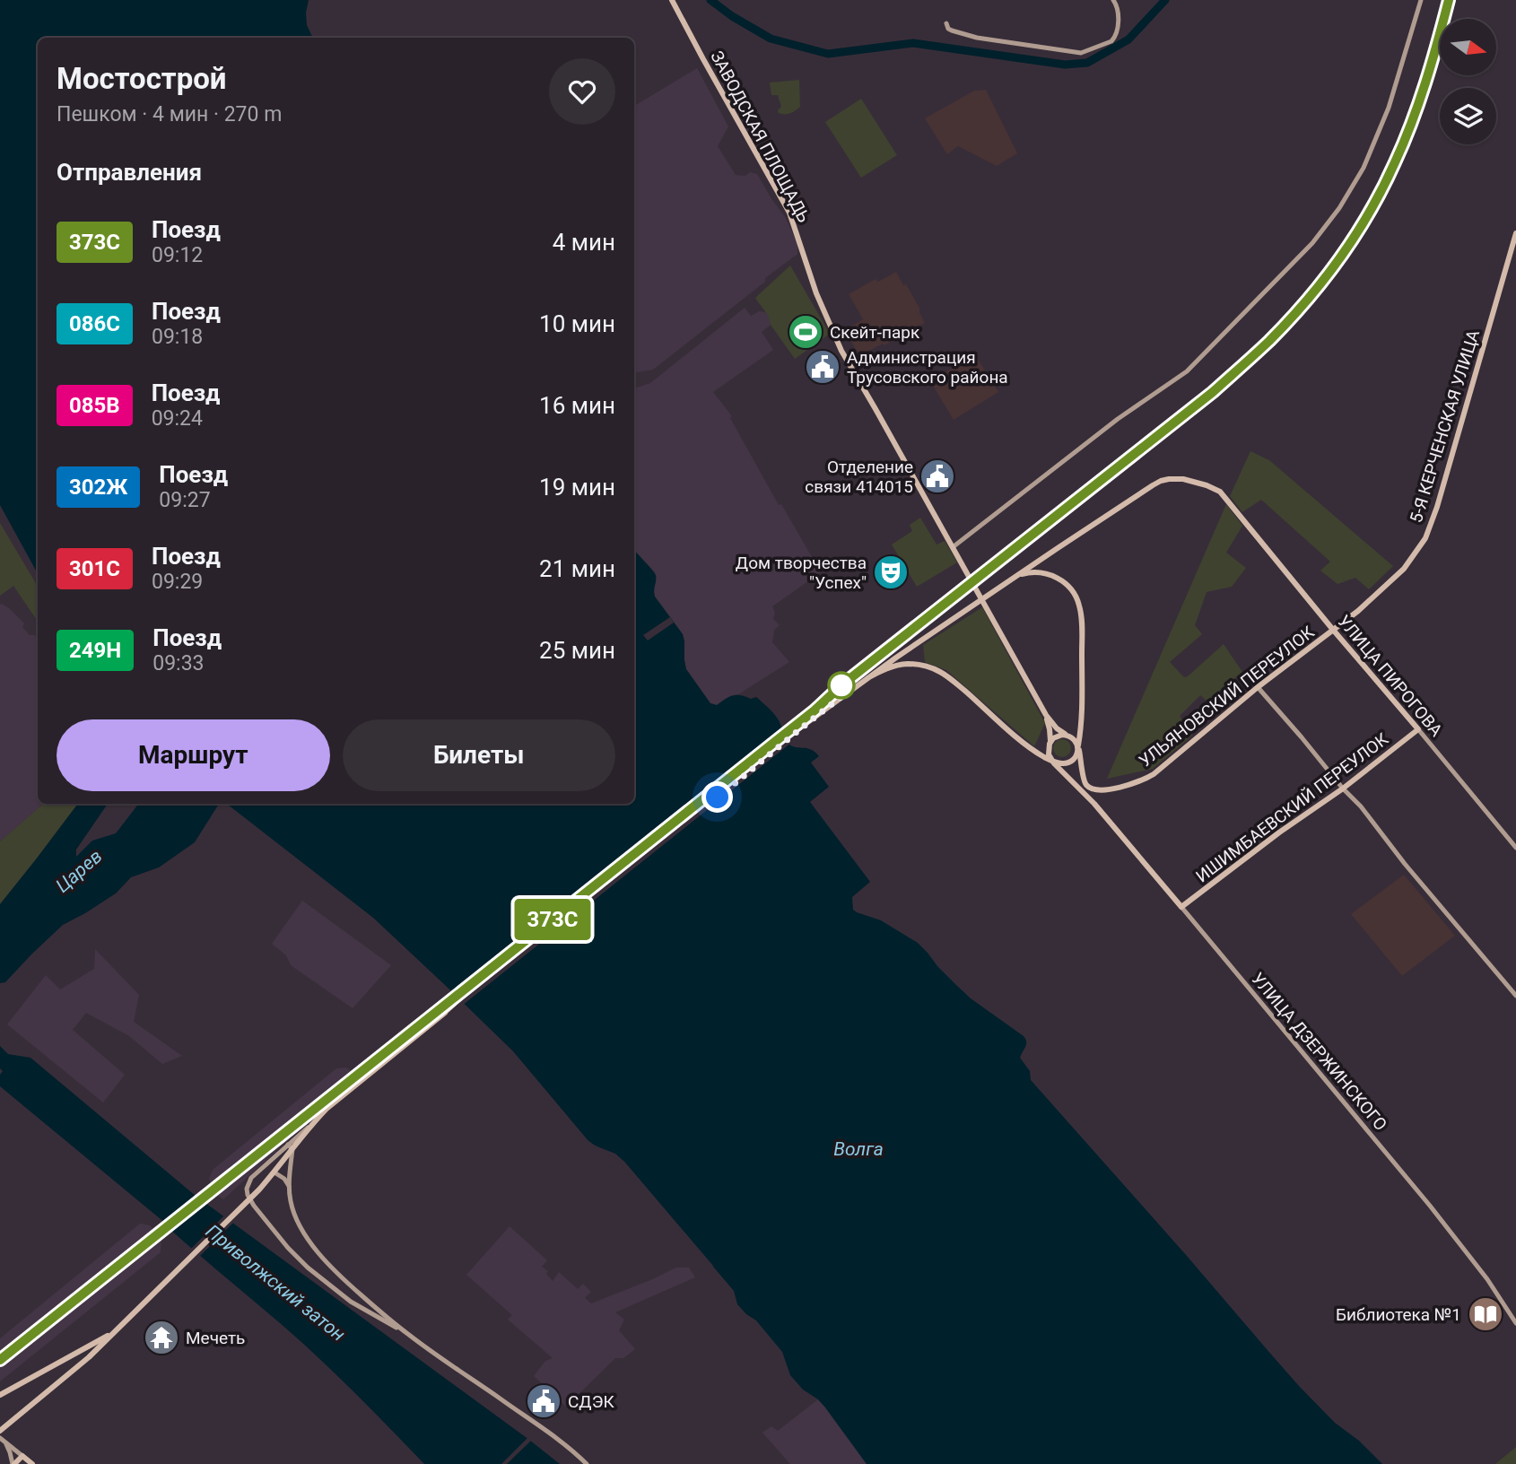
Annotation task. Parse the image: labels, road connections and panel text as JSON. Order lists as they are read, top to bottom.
{
  "streets": {
    "main road": [
      "ЗАВОДСКАЯ ПЛОЩАДЬ",
      "5-Я КЕРЧЕНСКАЯ УЛИЦА",
      "УЛИЦА ПИРОГОВА",
      "УЛЬЯНОВСКИЙ ПЕРЕУЛОК",
      "ИШИМБАЕВСКИЙ ПЕРЕУЛОК",
      "УЛИЦА ДЗЕРЖИНСКОГО"
    ]
  },
  "crossings": [
    ["5-Я КЕРЧЕНСКАЯ УЛИЦА", "УЛИЦА ПИРОГОВА"],
    ["5-Я КЕРЧЕНСКАЯ УЛИЦА", "УЛЬЯНОВСКИЙ ПЕРЕУЛОК"],
    ["УЛИЦА ПИРОГОВА", "УЛЬЯНОВСКИЙ ПЕРЕУЛОК"],
    ["УЛИЦА ПИРОГОВА", "ИШИМБАЕВСКИЙ ПЕРЕУЛОК"],
    ["УЛЬЯНОВСКИЙ ПЕРЕУЛОК", "УЛИЦА ДЗЕРЖИНСКОГО"],
    ["ИШИМБАЕВСКИЙ ПЕРЕУЛОК", "УЛИЦА ДЗЕРЖИНСКОГО"]
  ],
  "water": ["Царев", "Волга", "Приволжский затон"],
  "places": {
    "sports": ["Скейт-парк"],
    "public building": ["Администрация Трусовского района", "Отделение связи 414015", "СДЭК"],
    "theatre": ["Дом творчества \"Успех\""],
    "library": ["Библиотека №1"],
    "temple": ["Мечеть"]
  },
  "north": "right",
  "page": {
    "on_map": "373C",
    "heading": [
      ["Мостострой", "Пешком · 4 мин · 270 m"],
      "Отправления"
    ],
    "list": [
      {
        "mark": "373C",
        "name": "Поезд",
        "note": "09:12",
        "value": "4 мин"
      },
      {
        "mark": "086С",
        "name": "Поезд",
        "note": "09:18",
        "value": "10 мин"
      },
      {
        "mark": "085В",
        "name": "Поезд",
        "note": "09:24",
        "value": "16 мин"
      },
      {
        "mark": "302Ж",
        "name": "Поезд",
        "note": "09:27",
        "value": "19 мин"
      },
      {
        "mark": "301С",
        "name": "Поезд",
        "note": "09:29",
        "value": "21 мин"
      },
      {
        "mark": "249Н",
        "name": "Поезд",
        "note": "09:33",
        "value": "25 мин"
      }
    ],
    "buttons": ["Маршрут", "Билеты"]
  }
}
